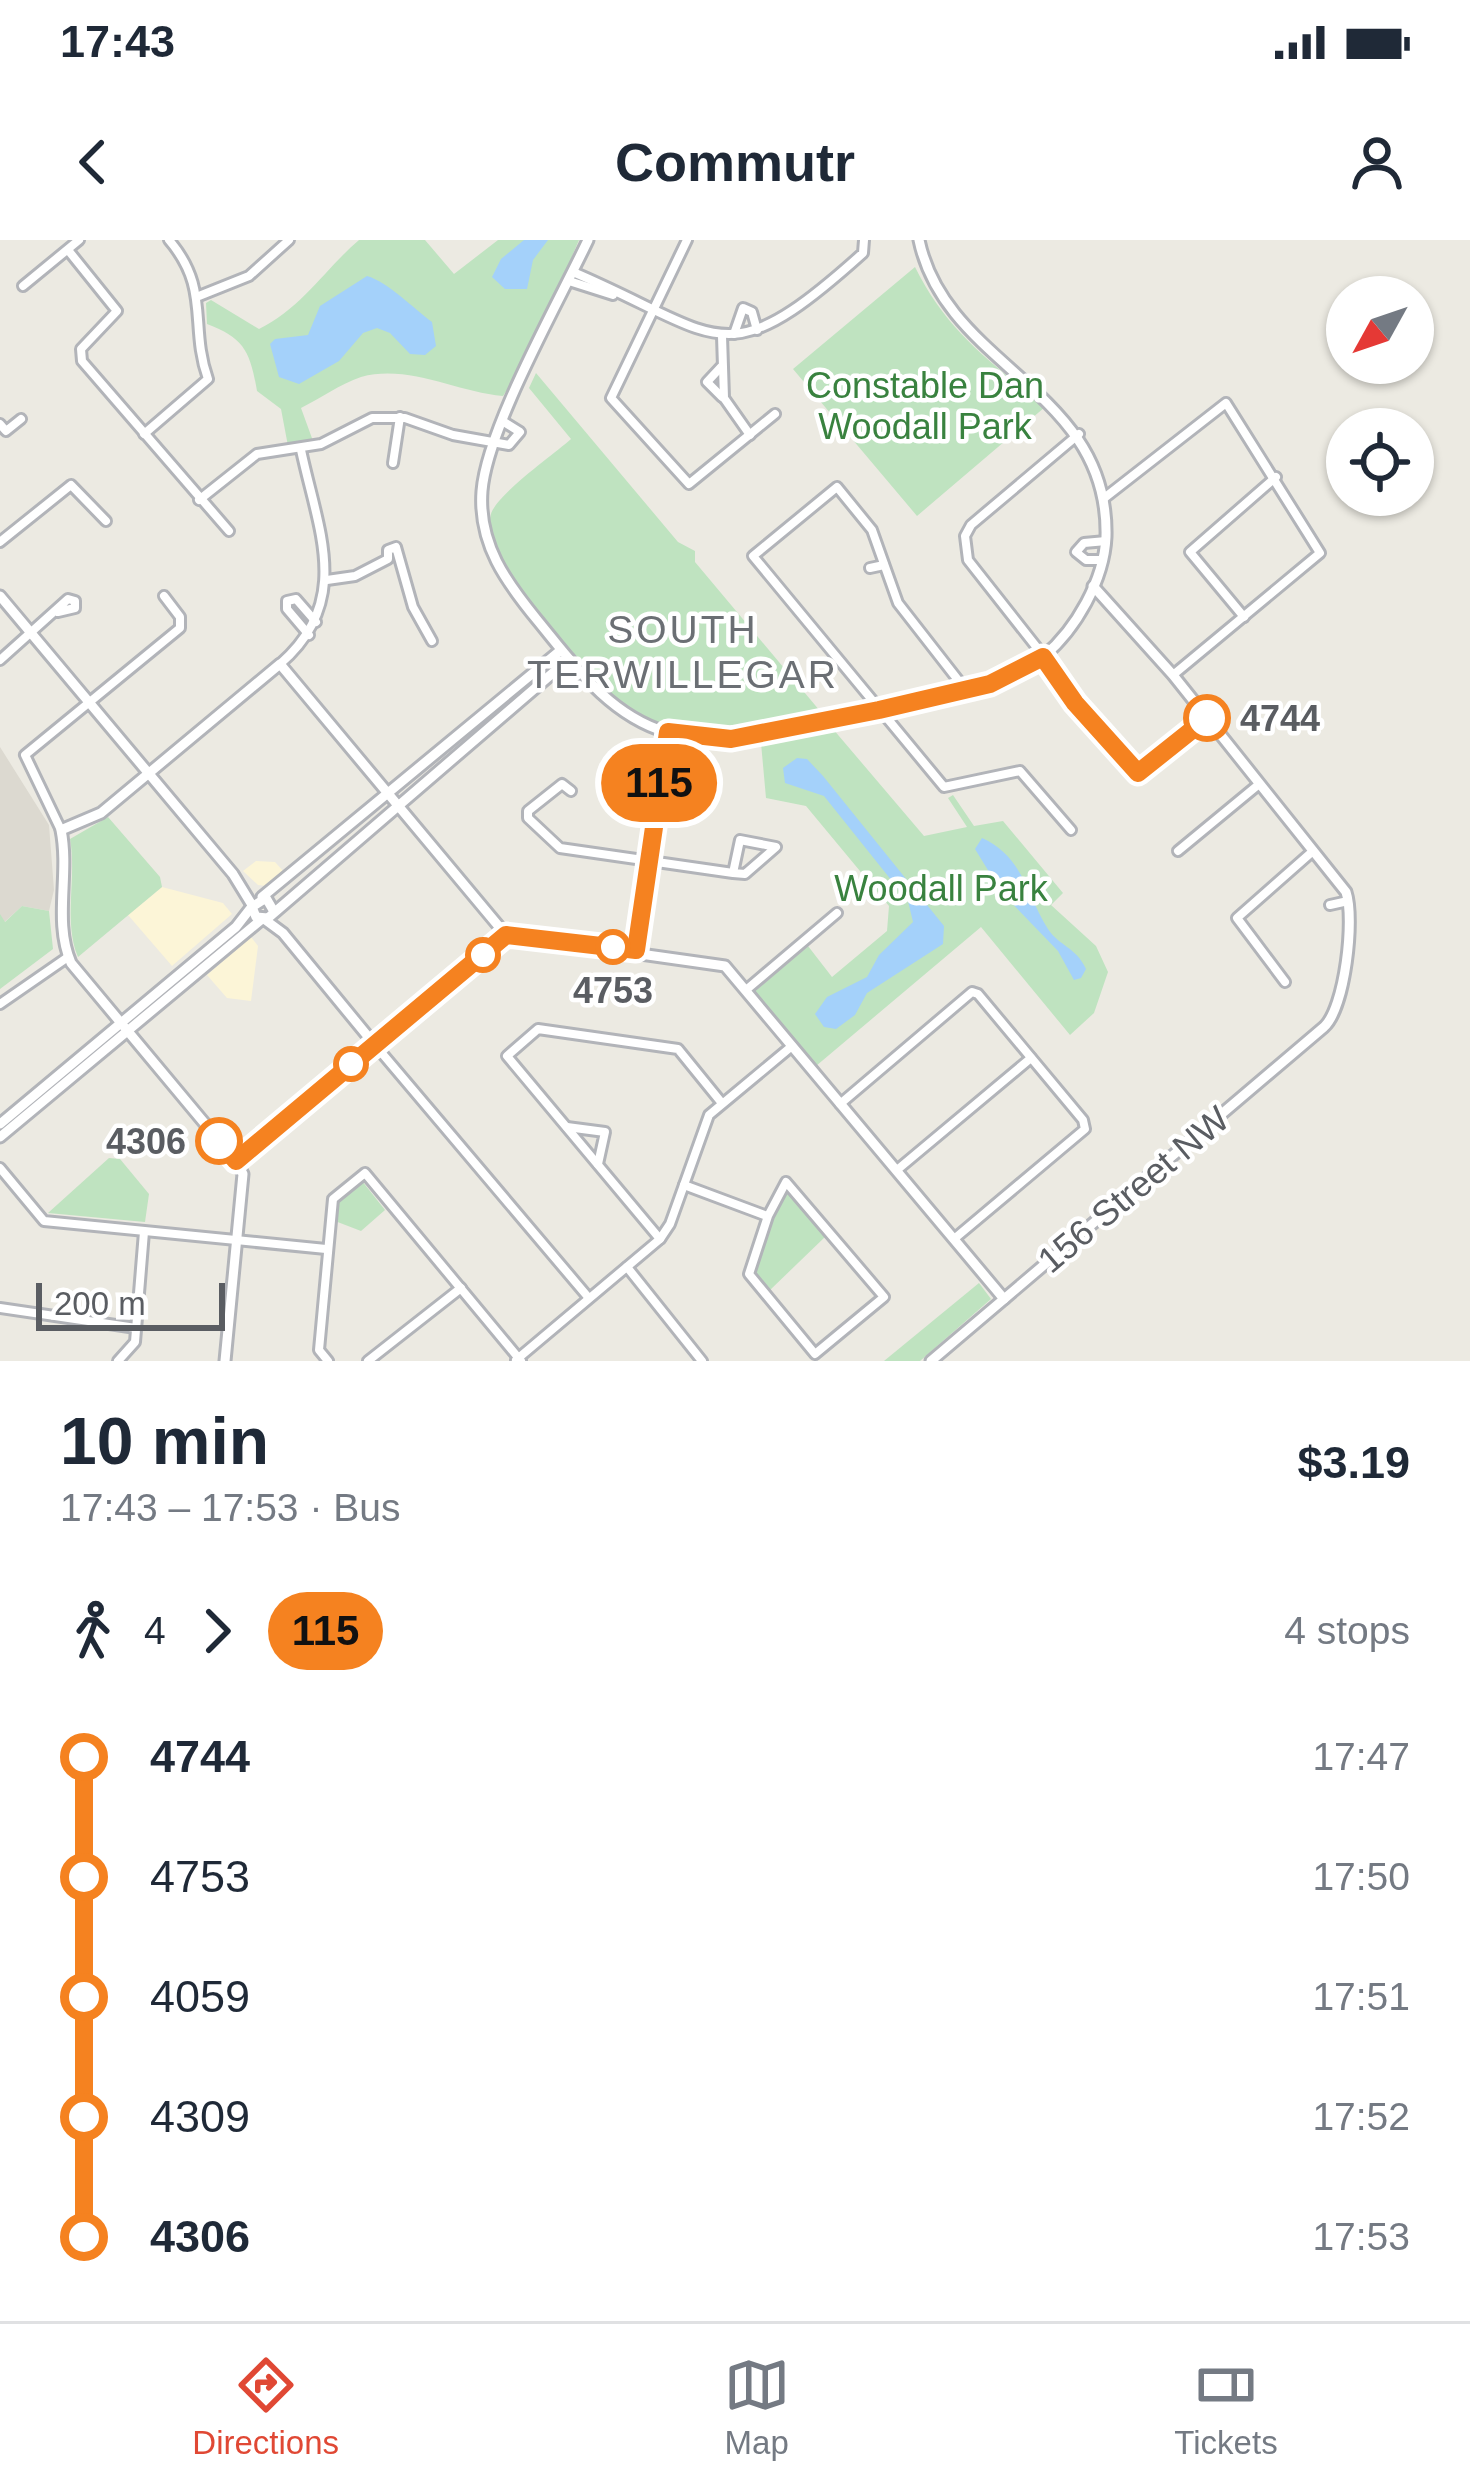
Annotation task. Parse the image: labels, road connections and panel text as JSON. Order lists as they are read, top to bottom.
{
  "streets": {
    "street": ["156 Street NW"]
  },
  "districts": ["SOUTH TERWILLEGAR"],
  "parks": ["Constable Dan Woodall Park", "Woodall Park"],
  "places": ["4744", "4753", "4306"],
  "lines": ["bus line 115"],
  "scale_bar": "200 m",
  "north": "bottom left",
  "page": {
    "status": "17:43",
    "header": "Commutr",
    "on_map": "115",
    "scale": "200 m",
    "heading": ["10 min", "17:43 – 17:53 · Bus", "$3.19"],
    "legs": ["4", "115", "4 stops"],
    "list": [
      {
        "name": "4744",
        "value": "17:47"
      },
      {
        "name": "4753",
        "value": "17:50"
      },
      {
        "name": "4059",
        "value": "17:51"
      },
      {
        "name": "4309",
        "value": "17:52"
      },
      {
        "name": "4306",
        "value": "17:53"
      }
    ],
    "tabs": ["Directions", "Map", "Tickets"]
  }
}
